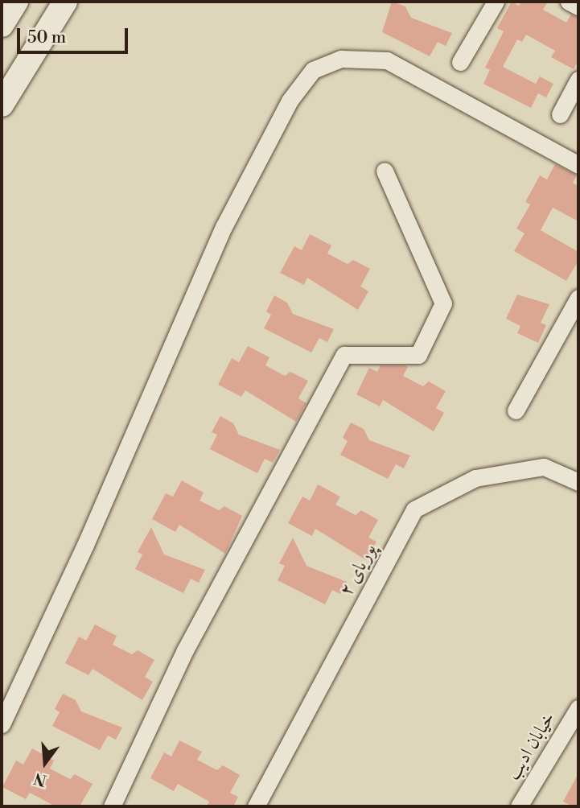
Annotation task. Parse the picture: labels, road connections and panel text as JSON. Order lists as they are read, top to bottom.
{
  "streets": {
    "street": ["پوریای ۲", "خیابان ادیب"]
  },
  "scale_bar": "50 m",
  "north": "bottom"
}
